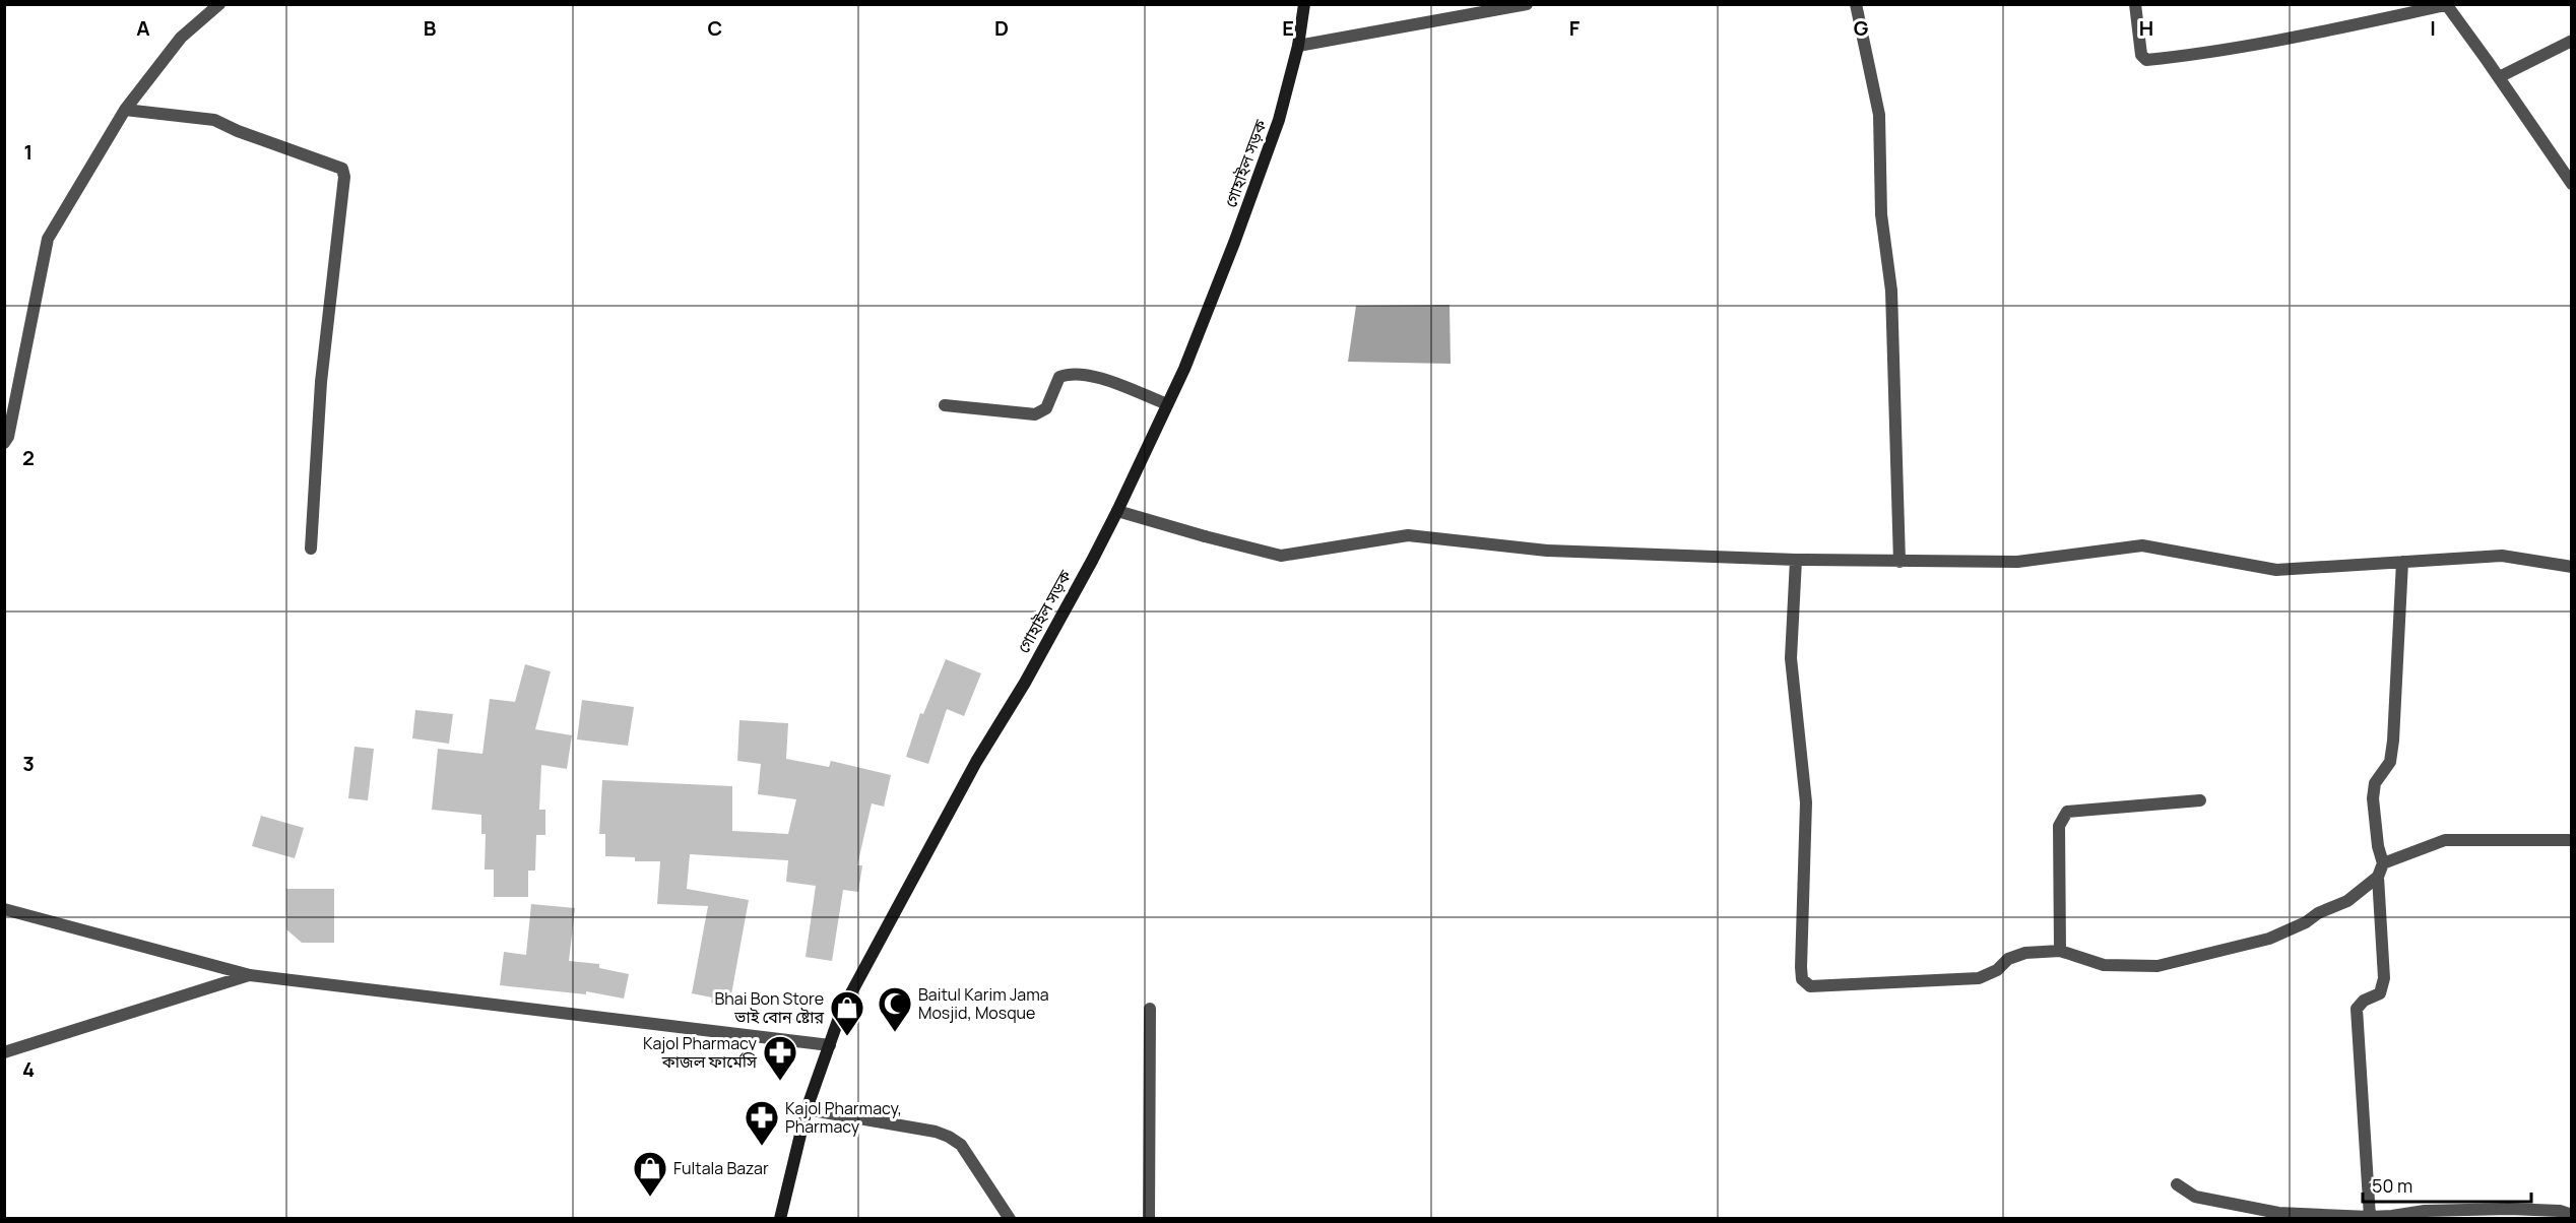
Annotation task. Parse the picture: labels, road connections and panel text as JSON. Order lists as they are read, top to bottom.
{
  "streets": {
    "main road": ["গোহাইল সড়ক"]
  },
  "places": {
    "mosque": ["Baitul Karim Jama Mosjid, Mosque"],
    "shop": ["Bhai Bon Store ভাই বোন ষ্টোর", "Fultala Bazar"],
    "pharmacy": ["Kajol Pharmacy কাজল ফার্মেসি", "Kajol Pharmacy, Pharmacy"]
  },
  "scale_bar": "50 m",
  "grid": {
    "columns": [
      "A",
      "B",
      "C",
      "D",
      "E",
      "F",
      "G",
      "H",
      "I"
    ],
    "rows": [
      "1",
      "2",
      "3",
      "4"
    ]
  }
}
